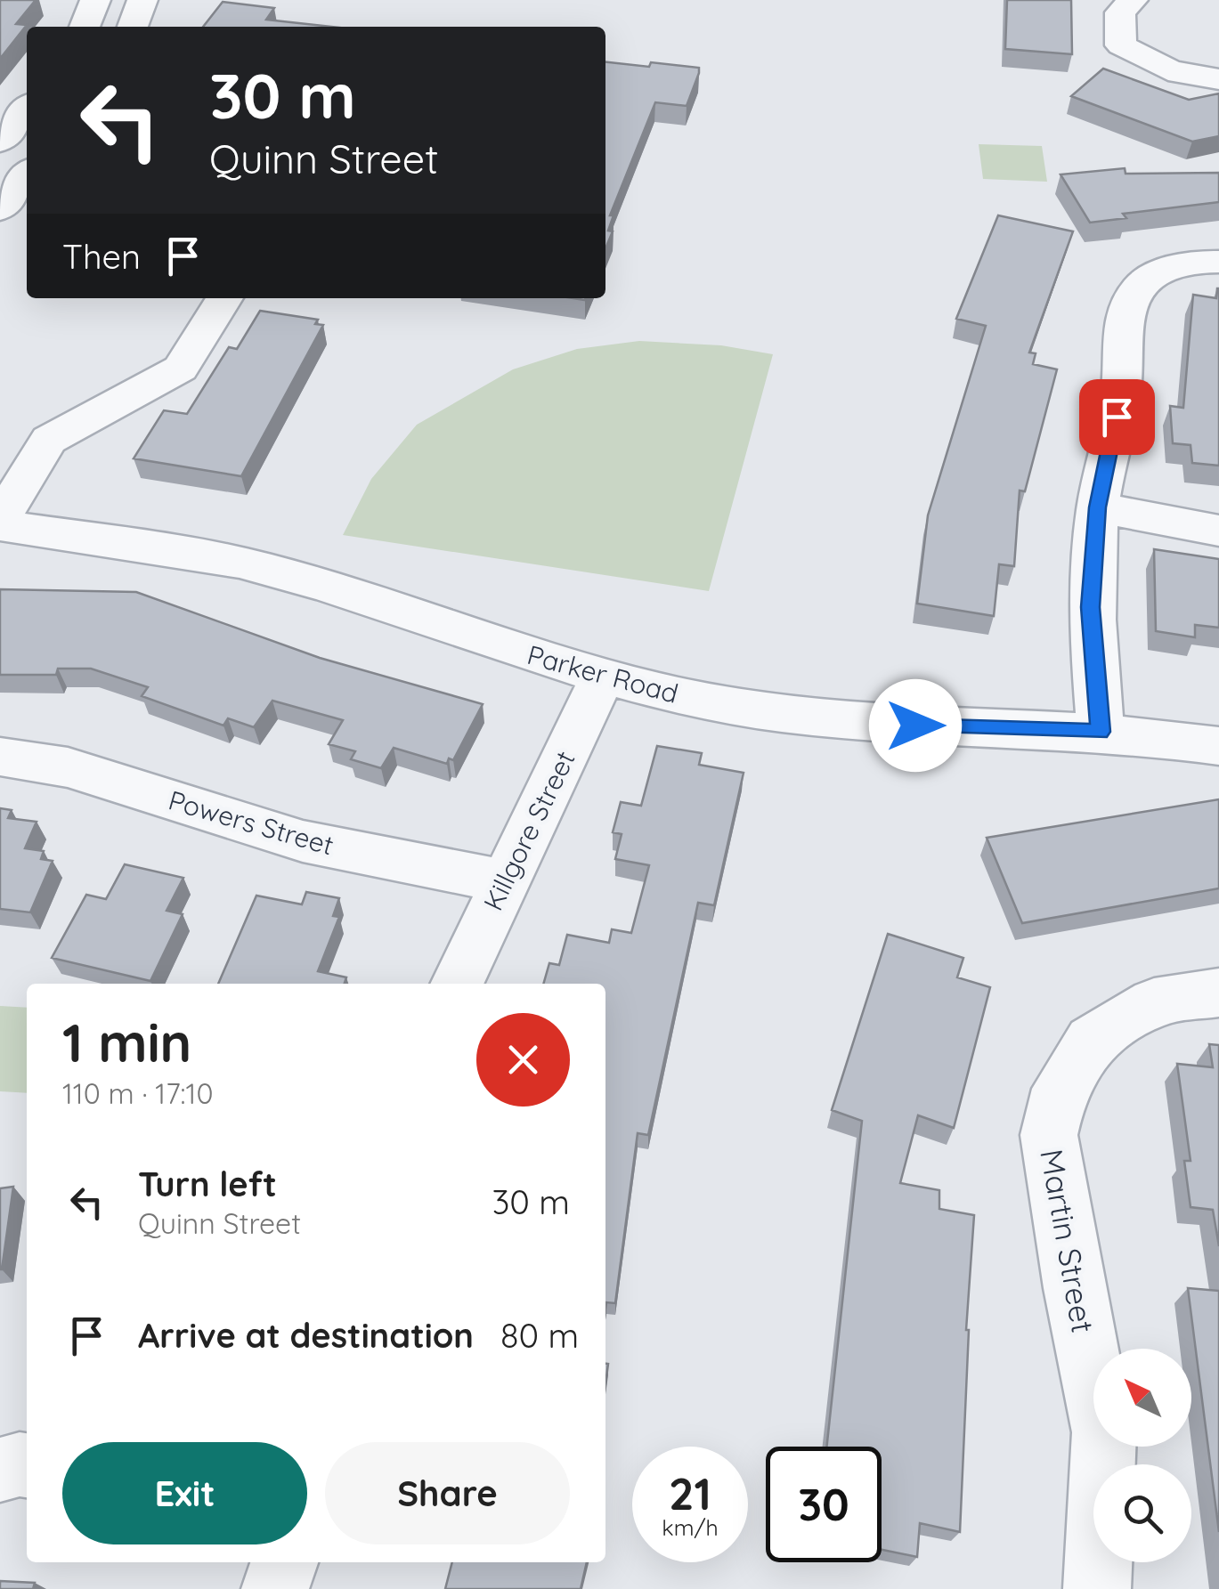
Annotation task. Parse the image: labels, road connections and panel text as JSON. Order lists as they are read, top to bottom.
{
  "streets": {
    "street": [
      "Parker Road",
      "Powers Street",
      "Killgore Street",
      "Martin Street"
    ]
  },
  "crossings": [
    ["Parker Road", "Killgore Street"],
    ["Powers Street", "Killgore Street"]
  ],
  "north": "top left",
  "page": {
    "turn": ["30 m", "Quinn Street"],
    "then": "Then",
    "heading": ["1 min", "110 m · 17:10"],
    "list": [
      {
        "name": "Turn left",
        "note": "Quinn Street",
        "value": "30 m"
      },
      {
        "name": "Arrive at destination",
        "value": "80 m"
      }
    ],
    "buttons": ["Exit", "Share"],
    "speed": "21 km/h",
    "limit": "30"
  }
}
